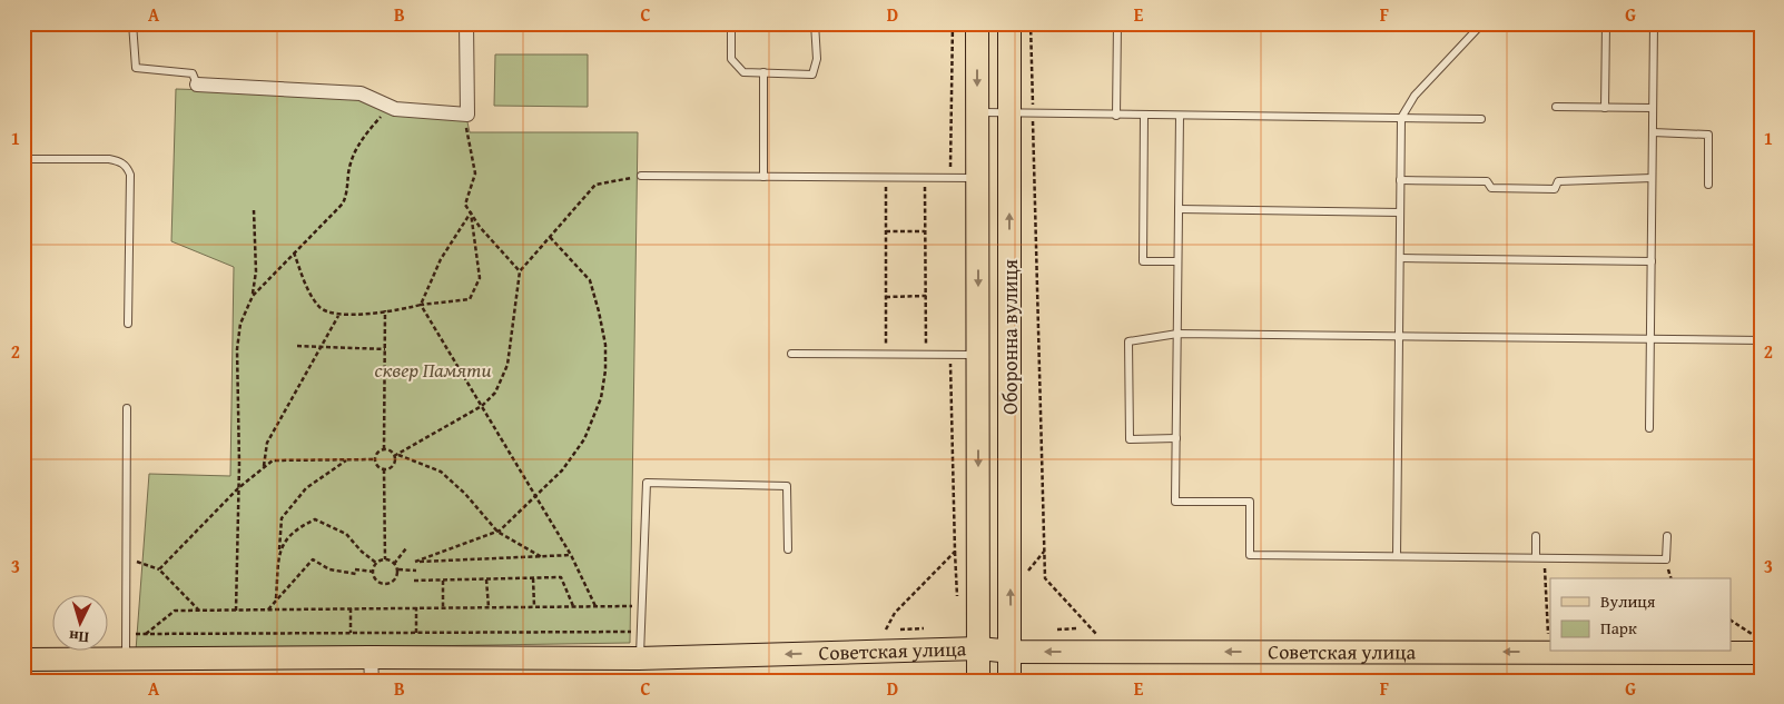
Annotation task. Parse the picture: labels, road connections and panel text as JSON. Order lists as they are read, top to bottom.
{
  "streets": {
    "main road": ["Оборонна вулиця", "Советская улица"]
  },
  "crossings": [
    ["Оборонна вулиця", "Советская улица"]
  ],
  "one_way": ["Советская улица"],
  "parks": ["сквер Памяти"],
  "legend": ["Вулиця", "Парк"],
  "north": "bottom",
  "grid": {
    "columns": [
      "A",
      "B",
      "C",
      "D",
      "E",
      "F",
      "G"
    ],
    "rows": ["1", "2", "3"]
  }
}
